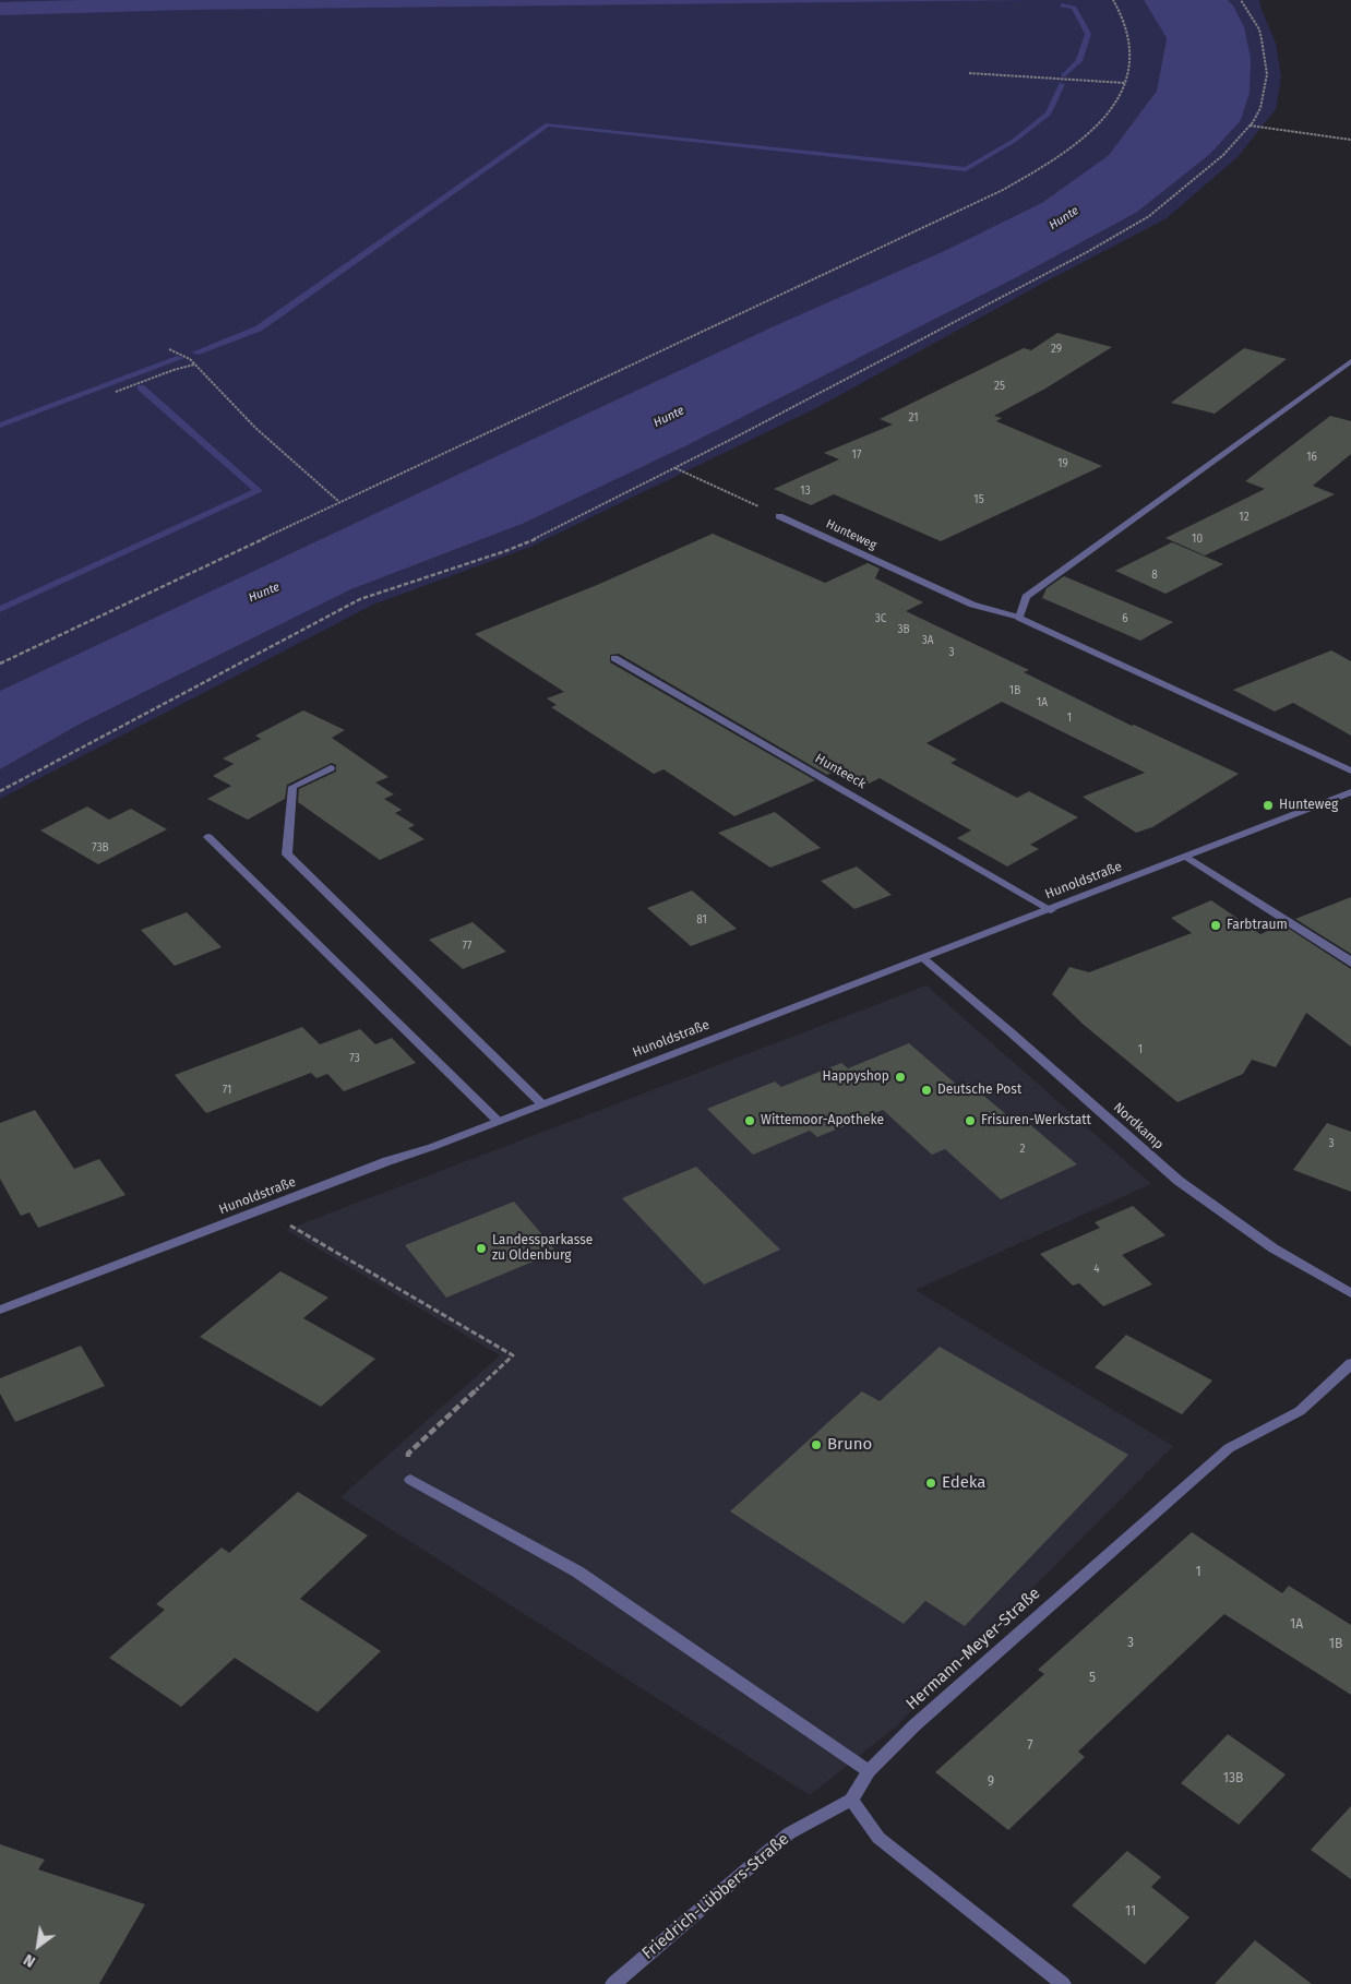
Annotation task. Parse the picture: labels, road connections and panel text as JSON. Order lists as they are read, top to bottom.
{
  "streets": {
    "street": [
      "Hunteweg",
      "Hunteeck",
      "Hunoldstraße",
      "Nordkamp",
      "Hermann-Meyer-Straße",
      "Friedrich-Lübbers-Straße"
    ]
  },
  "crossings": [
    ["Hunteeck", "Hunoldstraße"],
    ["Hunoldstraße", "Nordkamp"],
    ["Hermann-Meyer-Straße", "Friedrich-Lübbers-Straße"]
  ],
  "water": ["Hunte"],
  "places": [
    "Hunteweg",
    "Farbtraum",
    "Happyshop",
    "Deutsche Post",
    "Wittemoor-Apotheke",
    "Frisuren-Werkstatt",
    "Landessparkasse zu Oldenburg",
    "Bruno",
    "Edeka"
  ],
  "house_numbers": [
    "29",
    "25",
    "21",
    "17",
    "16",
    "19",
    "13",
    "15",
    "12",
    "10",
    "8",
    "3C",
    "6",
    "3B",
    "3A",
    "3",
    "1B",
    "1A",
    "1",
    "73B",
    "81",
    "77",
    "1",
    "73",
    "71",
    "3",
    "2",
    "4",
    "1",
    "1A",
    "3",
    "1B",
    "5",
    "7",
    "13B",
    "9",
    "11"
  ],
  "north": "bottom left"
}
